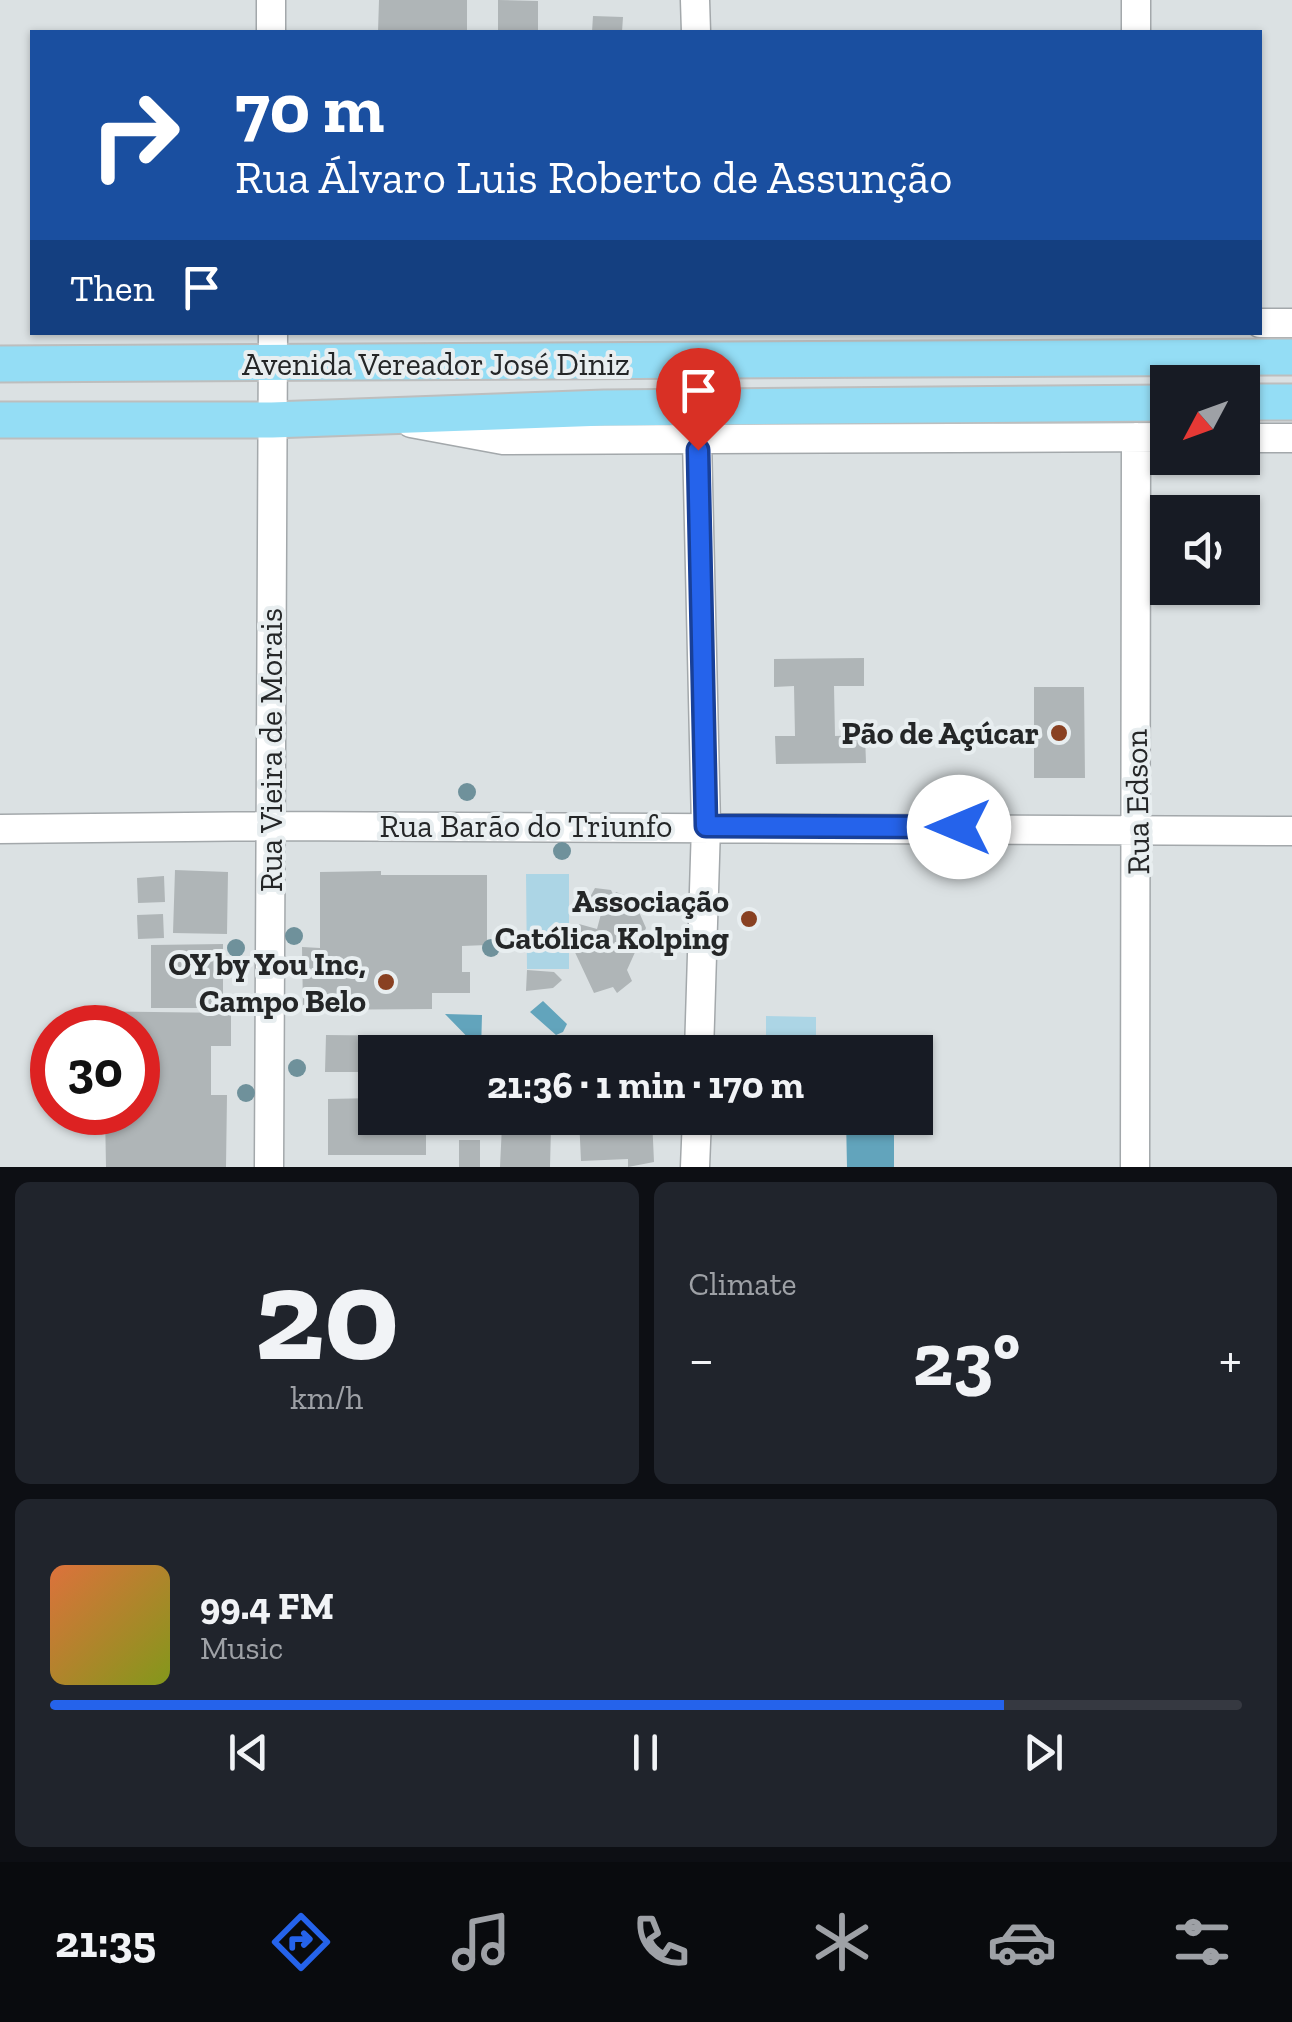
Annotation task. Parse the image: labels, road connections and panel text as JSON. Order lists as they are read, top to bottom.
{
  "streets": {
    "main road": ["Avenida Vereador José Diniz"],
    "street": ["Rua Vieira de Morais", "Rua Edson", "Rua Barão do Triunfo"]
  },
  "crossings": [
    ["Avenida Vereador José Diniz", "Rua Vieira de Morais"],
    ["Avenida Vereador José Diniz", "Rua Edson"],
    ["Rua Vieira de Morais", "Rua Barão do Triunfo"],
    ["Rua Edson", "Rua Barão do Triunfo"]
  ],
  "places": ["Pão de Açúcar", "Associação Católica Kolping", "OY by You Inc, Campo Belo"],
  "north": "bottom left",
  "page": {
    "turn": ["70 m", "Rua Álvaro Luis Roberto de Assunção"],
    "then": "Then",
    "limit": "30",
    "trip": "21:36 · 1 min · 170 m",
    "tile": [
      ["20", "km/h"],
      "Climate"
    ],
    "heat": ["−", "23°", "+"],
    "song": ["99.4 FM", "Music"],
    "tabs": "21:35"
  }
}
